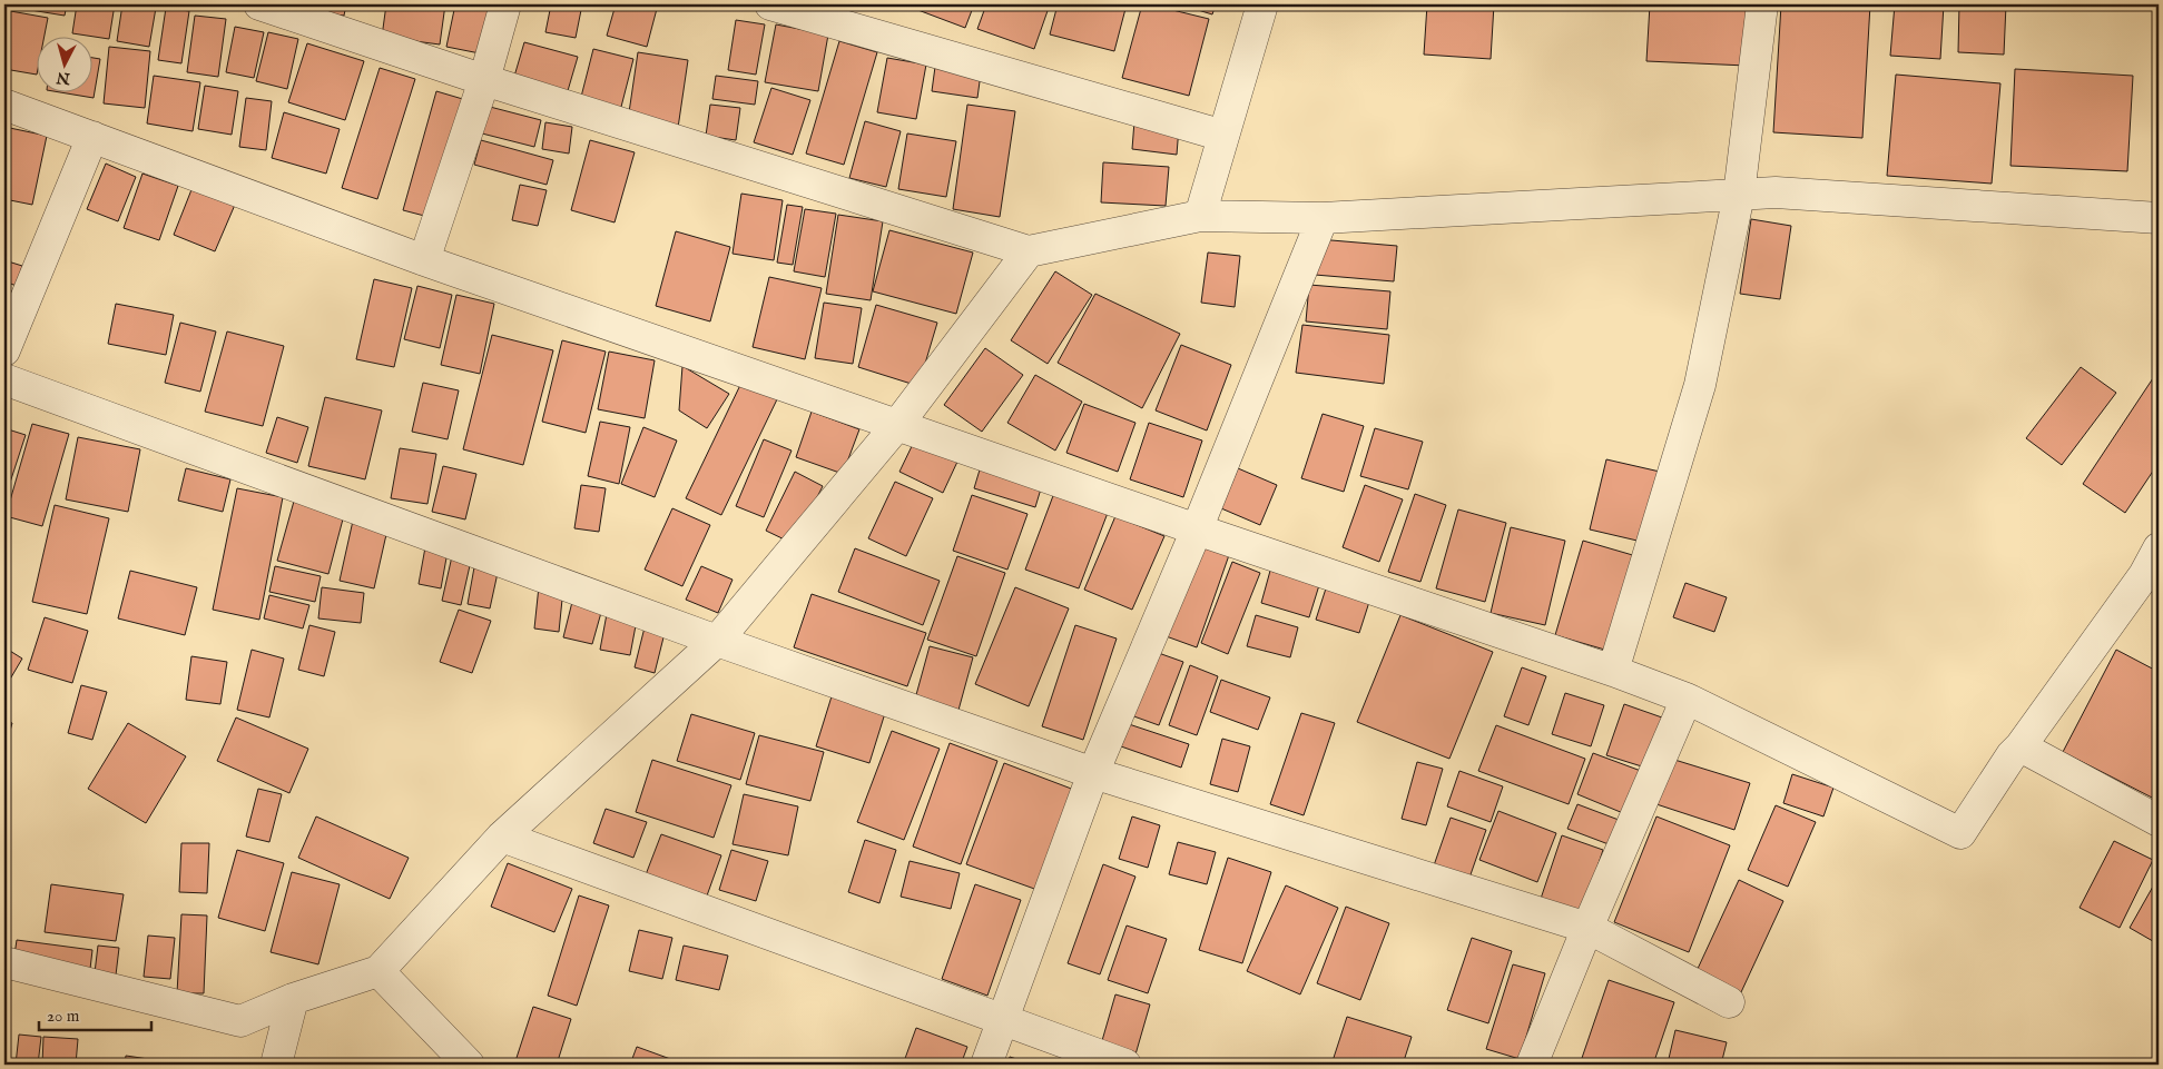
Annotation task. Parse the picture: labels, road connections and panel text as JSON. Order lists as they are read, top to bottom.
{
  "scale_bar": "20 m",
  "north": "bottom"
}
